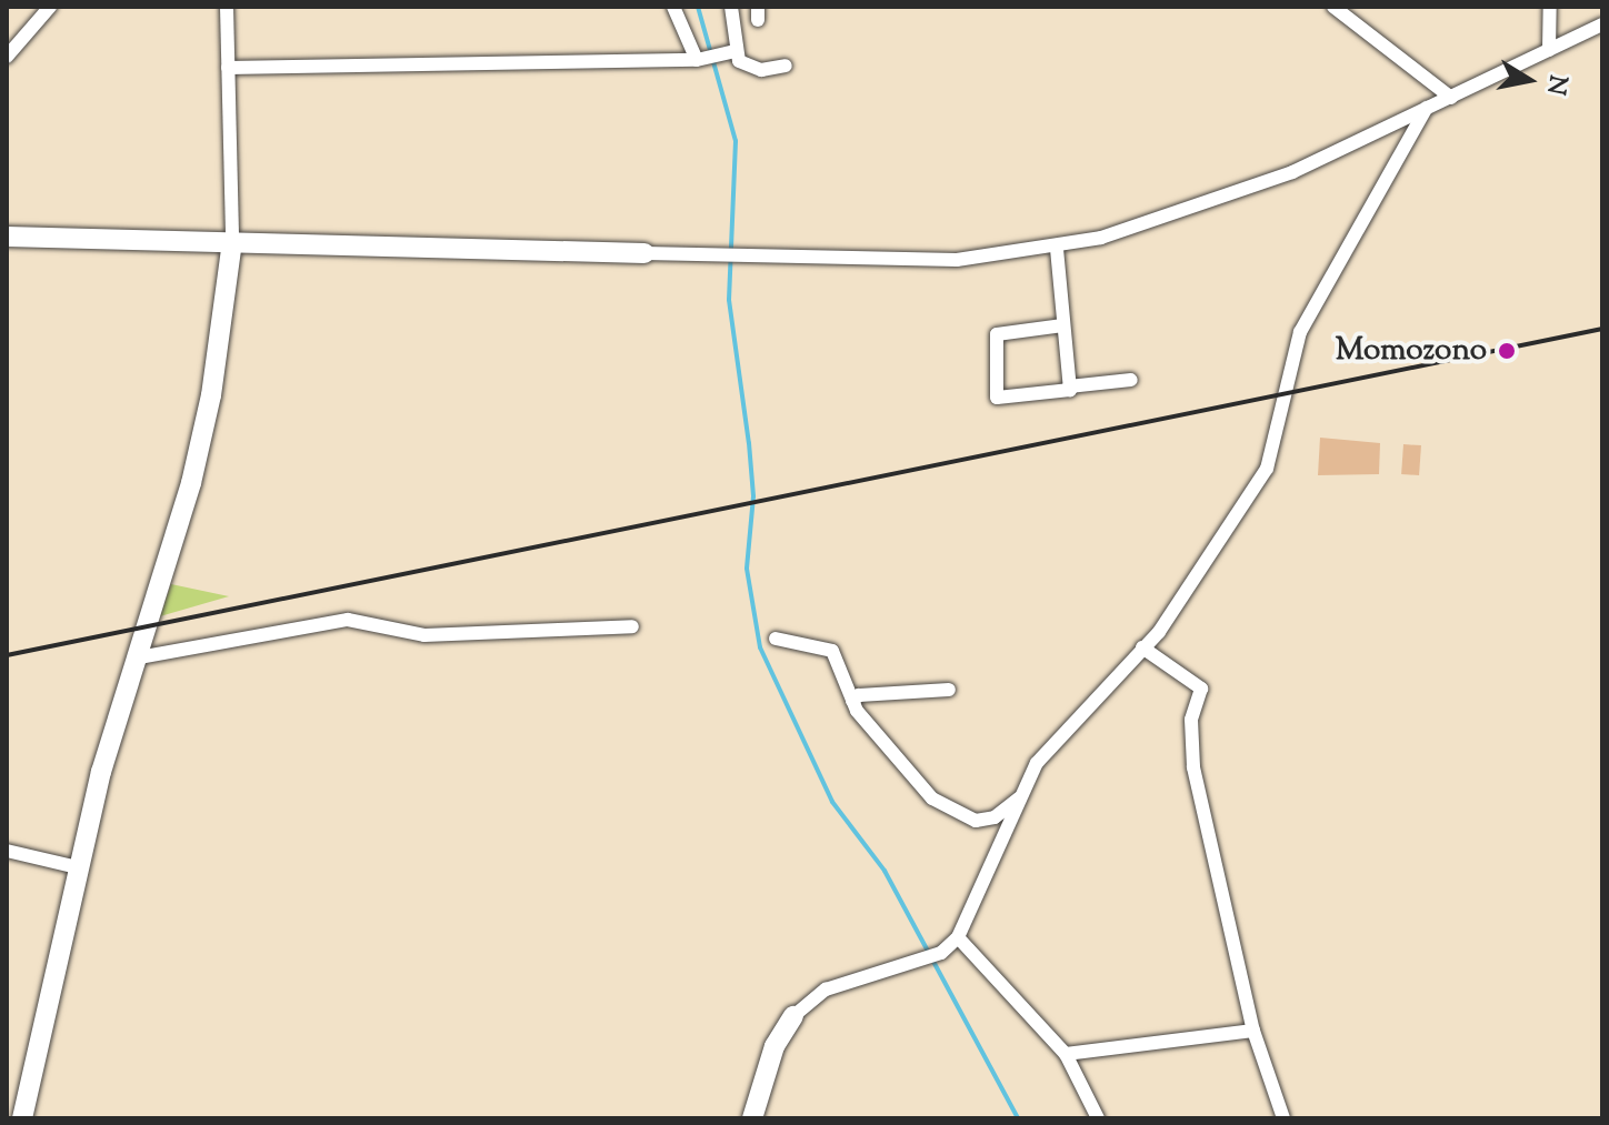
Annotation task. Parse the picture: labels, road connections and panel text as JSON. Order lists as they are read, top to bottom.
{
  "places": ["Momozono"],
  "north": "right"
}
